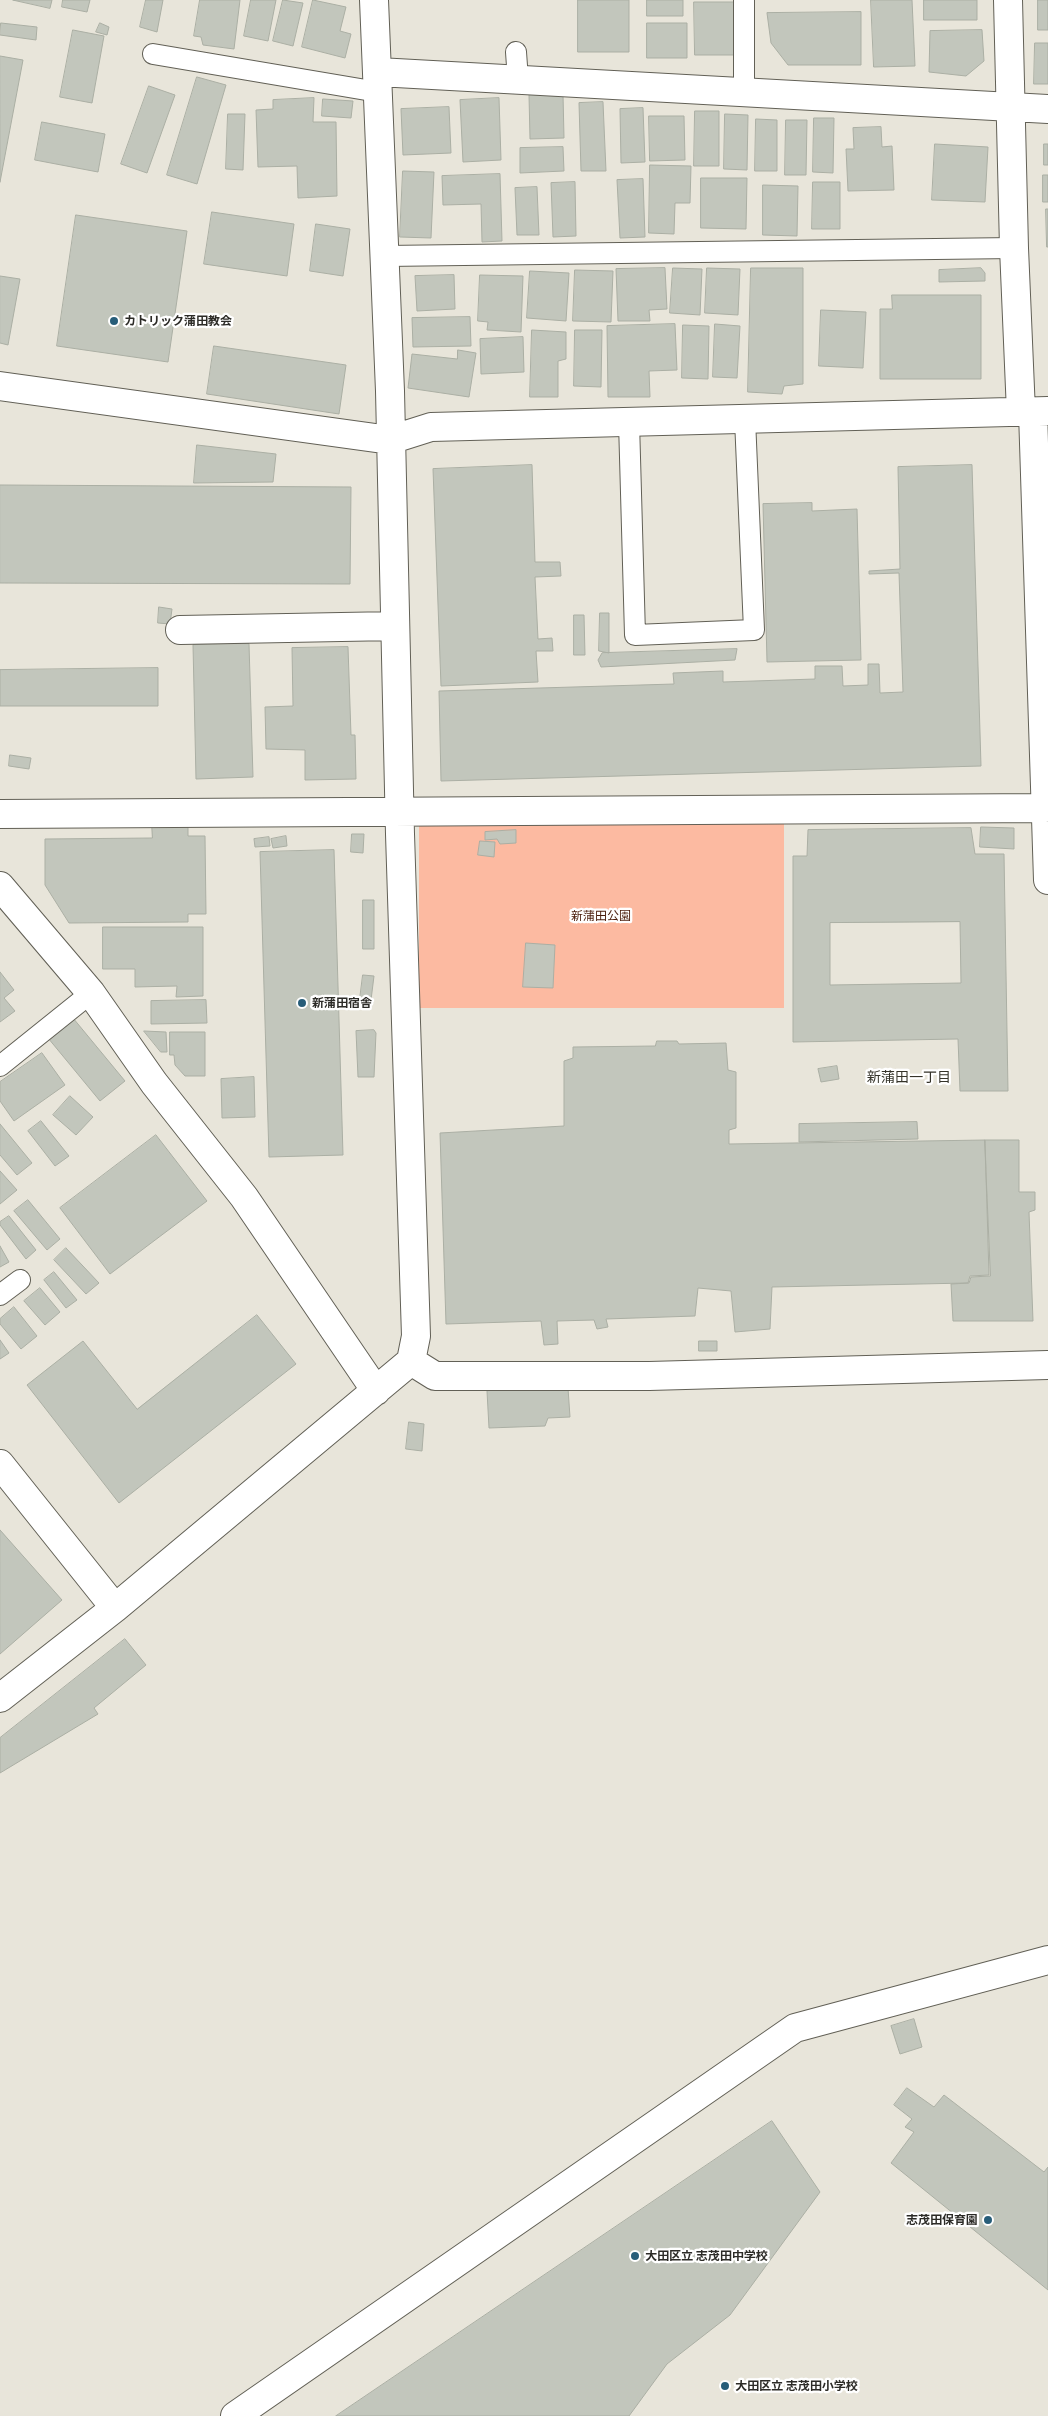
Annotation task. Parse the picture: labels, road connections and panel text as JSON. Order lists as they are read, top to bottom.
{
  "districts": ["新蒲田一丁目"],
  "parks": ["新蒲田公園"],
  "places": [
    "カトリック蒲田教会",
    "新蒲田宿舎",
    "志茂田保育園",
    "大田区立 志茂田中学校",
    "大田区立 志茂田小学校"
  ]
}
